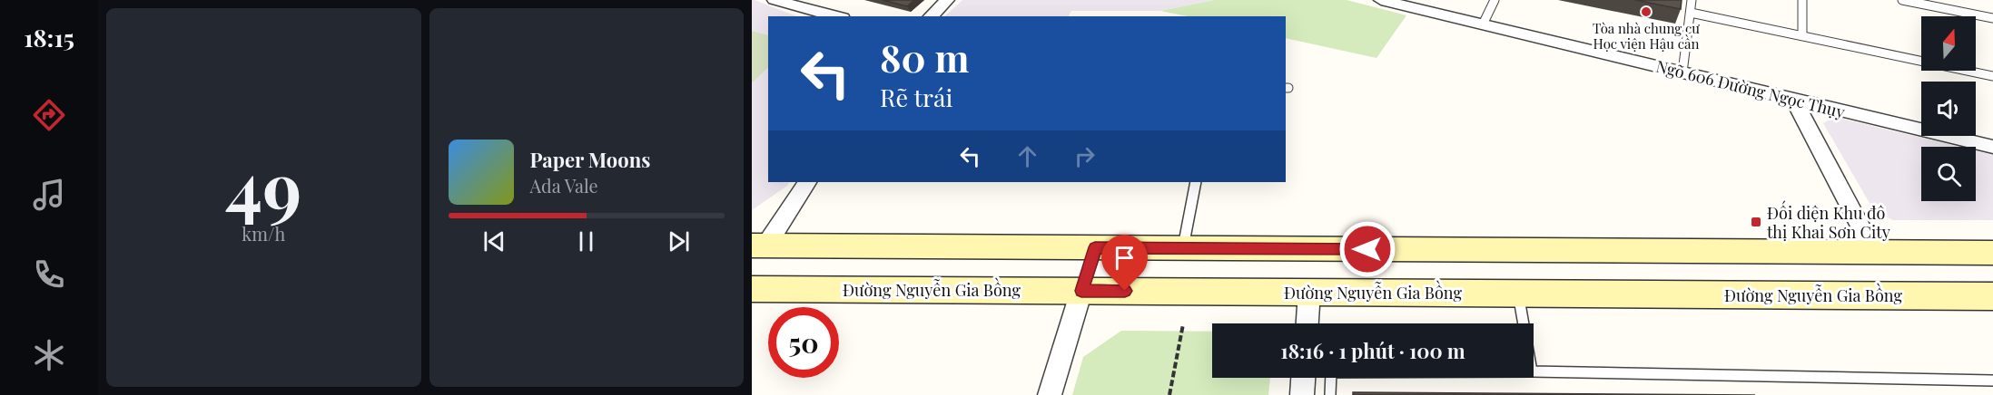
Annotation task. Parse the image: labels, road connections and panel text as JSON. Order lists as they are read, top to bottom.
{
  "streets": {
    "main road": ["Đường Nguyễn Gia Bồng"],
    "street": ["Ngõ 606 Đường Ngọc Thụy"]
  },
  "places": {
    "other": ["Tòa nhà chung cư Học viện Hậu cần"],
    "transit": ["Đối diện Khu đô thị Khai Sơn City"]
  },
  "north": "top",
  "page": {
    "tabs": "18:15",
    "tile": ["49", "km/h"],
    "turn": ["80 m", "Rẽ trái"],
    "song": ["Paper Moons", "Ada Vale"],
    "limit": "50",
    "trip": "18:16 · 1 phút · 100 m"
  }
}
